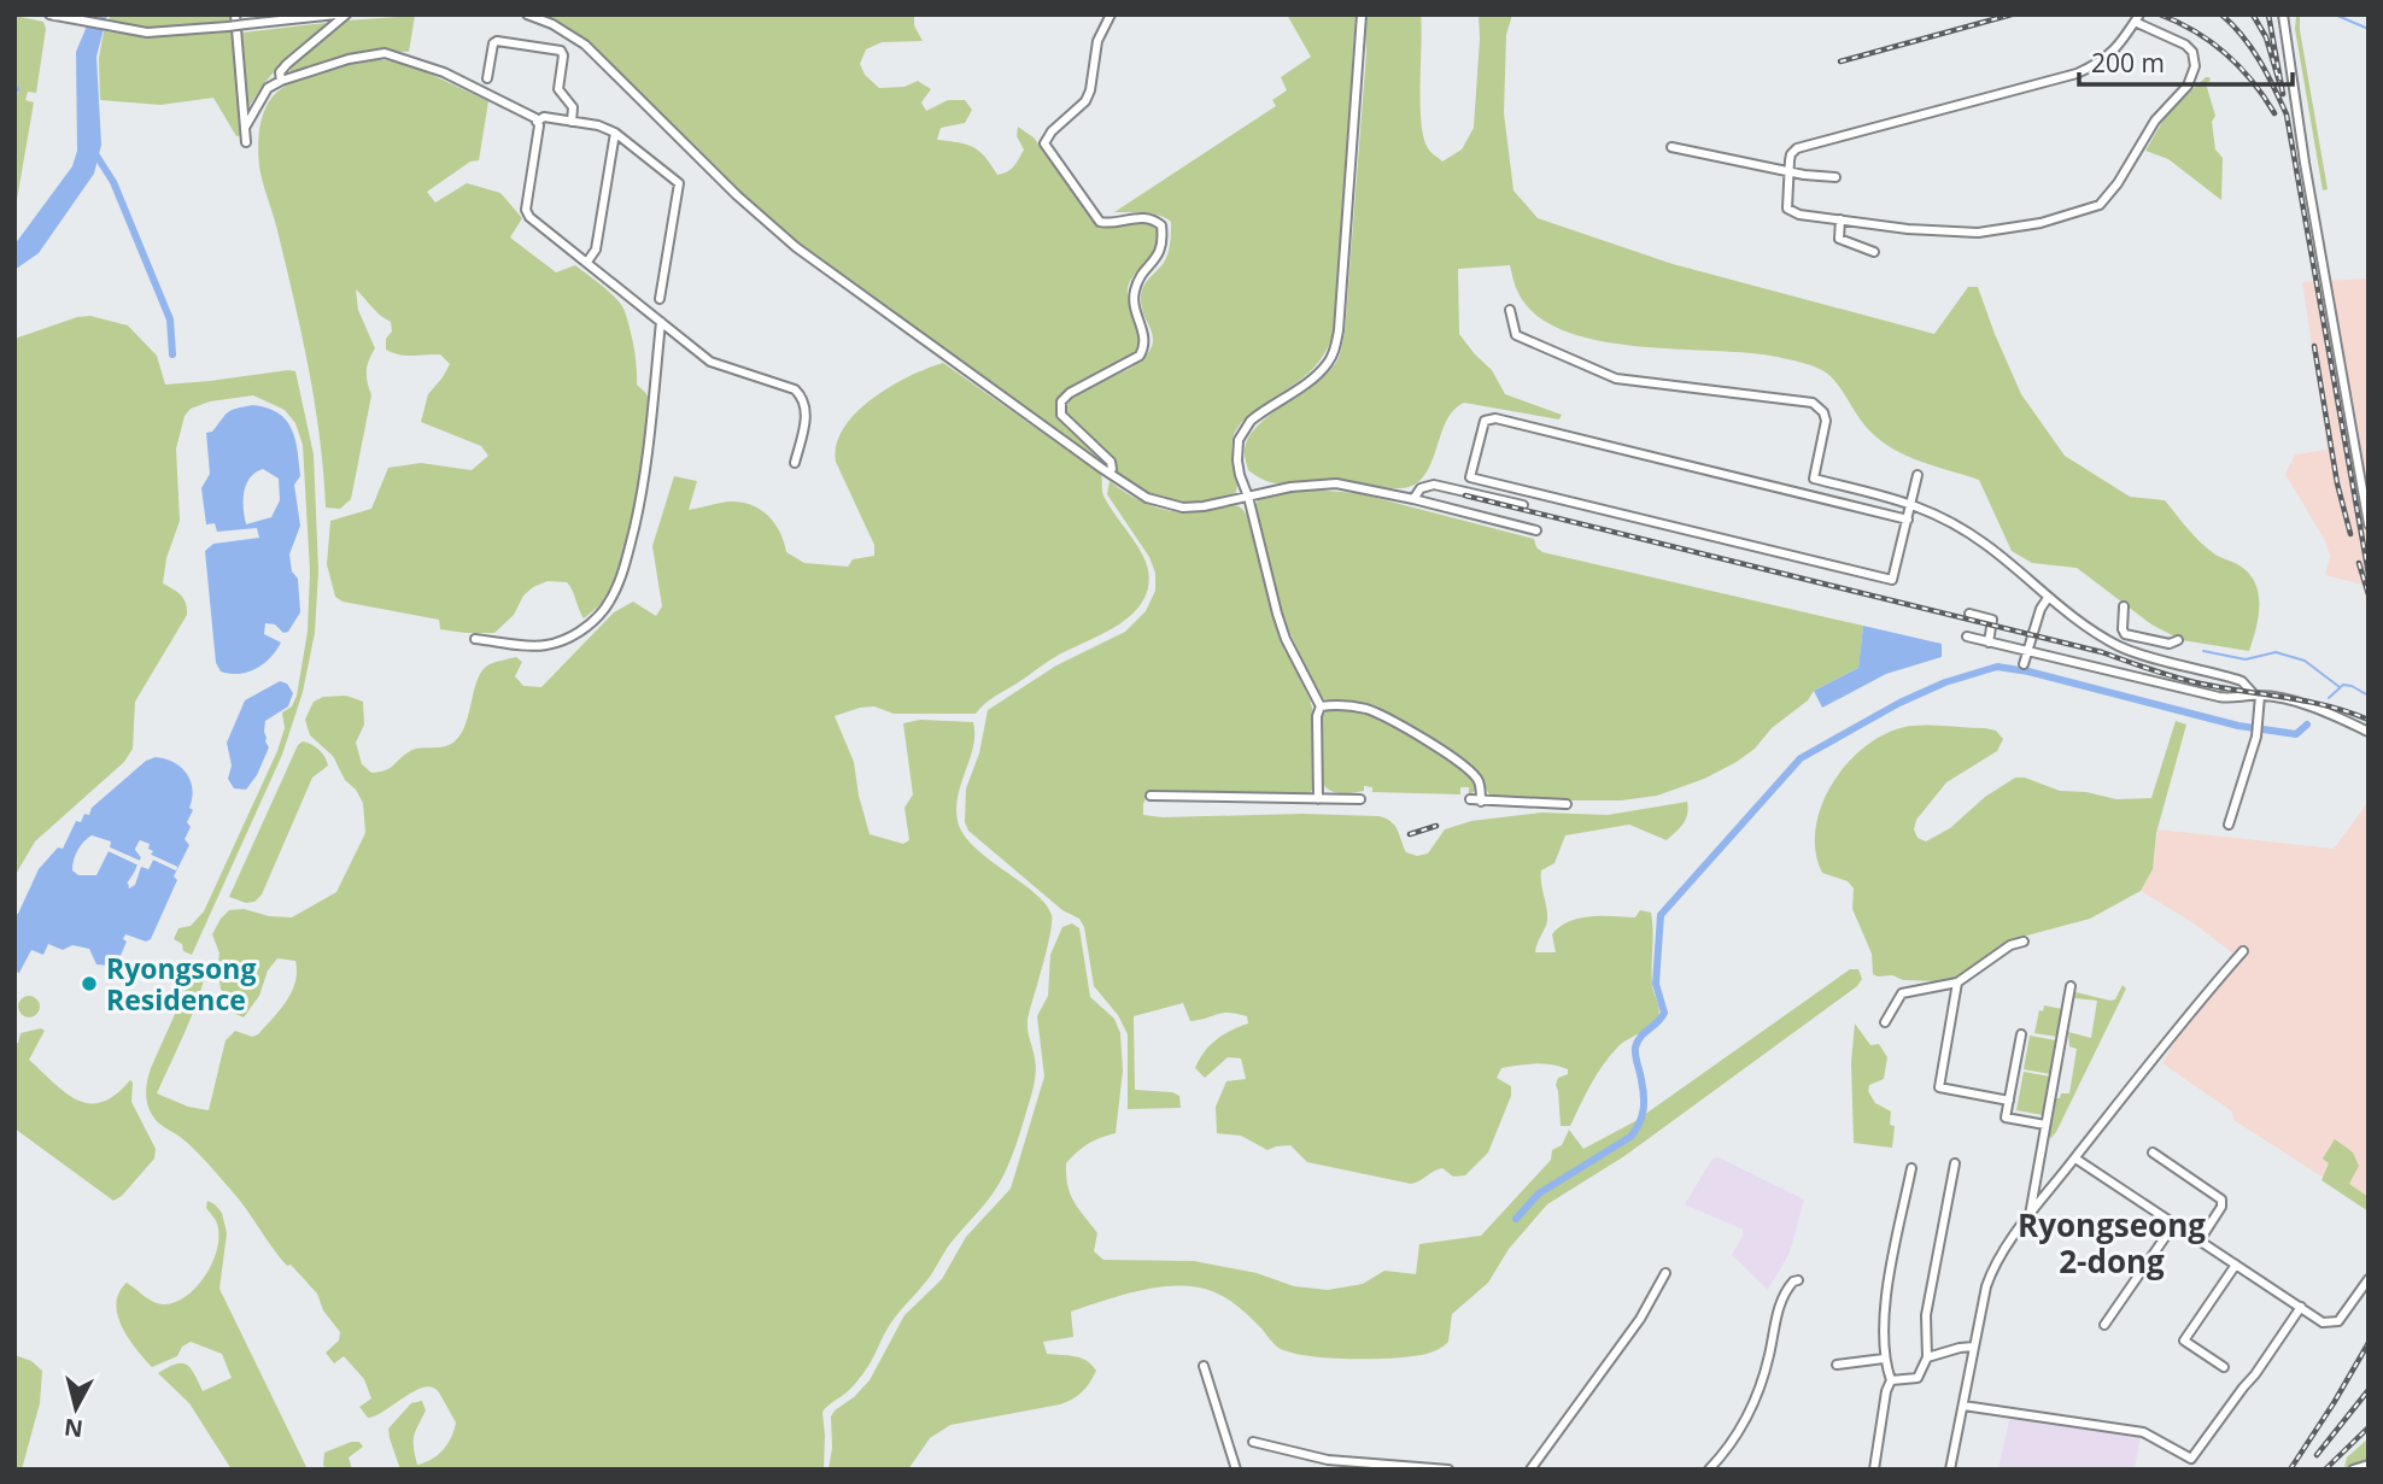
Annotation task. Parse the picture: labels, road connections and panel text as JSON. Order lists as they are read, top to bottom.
{
  "districts": ["Ryongseong 2-dong"],
  "places": ["Ryongsong Residence"],
  "scale_bar": "200 m",
  "north": "bottom"
}
